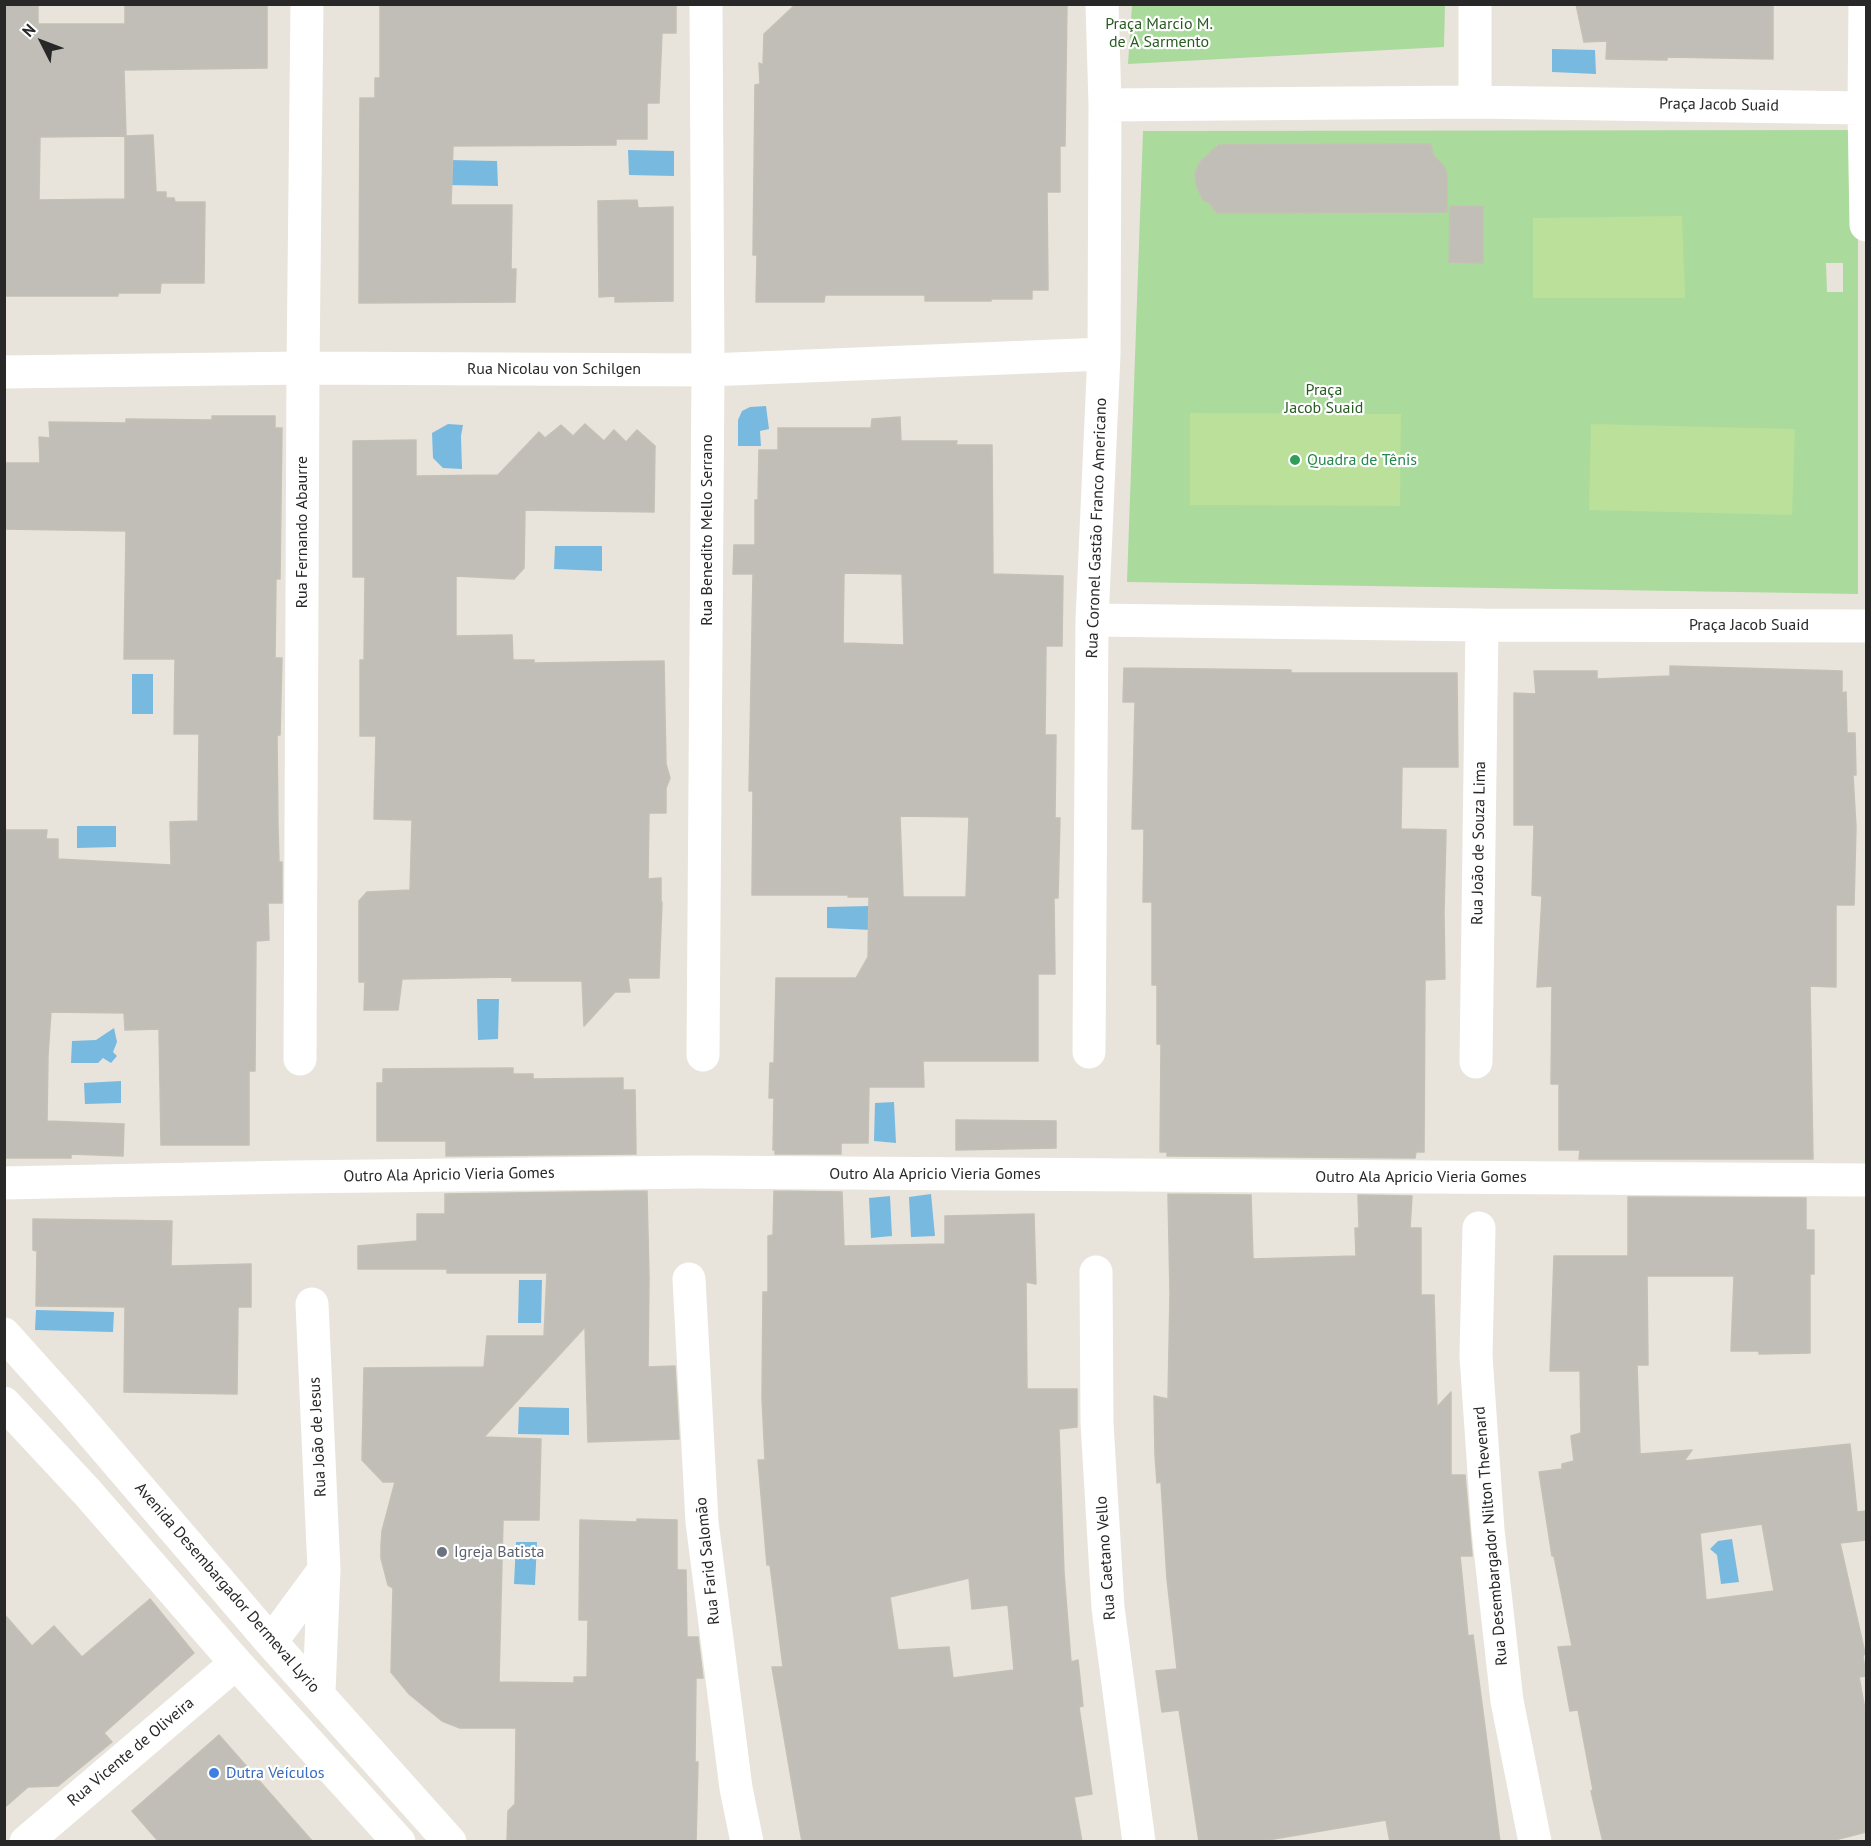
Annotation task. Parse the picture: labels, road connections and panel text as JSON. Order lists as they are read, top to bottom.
{
  "streets": {
    "street": [
      "Praça Jacob Suaid",
      "Rua Nicolau von Schilgen",
      "Rua Coronel Gastão Franco Americano",
      "Rua Benedito Mello Serrano",
      "Rua Fernando Abaurre",
      "Rua João de Souza Lima",
      "Outro Ala Apricio Vieria Gomes",
      "Rua João de Jesus",
      "Rua Desembargador Nilton Thevenard",
      "Rua Caetano Vello",
      "Rua Farid Salomão",
      "Avenida Desembargador Dermeval Lyrio",
      "Rua Vicente de Oliveira"
    ]
  },
  "crossings": [
    ["Praça Jacob Suaid", "Rua Coronel Gastão Franco Americano"],
    ["Praça Jacob Suaid", "Rua João de Souza Lima"],
    ["Rua Nicolau von Schilgen", "Rua Coronel Gastão Franco Americano"],
    ["Rua Nicolau von Schilgen", "Rua Benedito Mello Serrano"],
    ["Rua Nicolau von Schilgen", "Rua Fernando Abaurre"],
    ["Rua João de Jesus", "Avenida Desembargador Dermeval Lyrio"]
  ],
  "parks": ["Praça Marcio M. de A Sarmento", "Praça Jacob Suaid"],
  "places": ["Quadra de Tênis", "Igreja Batista", "Dutra Veículos"],
  "north": "top left"
}
